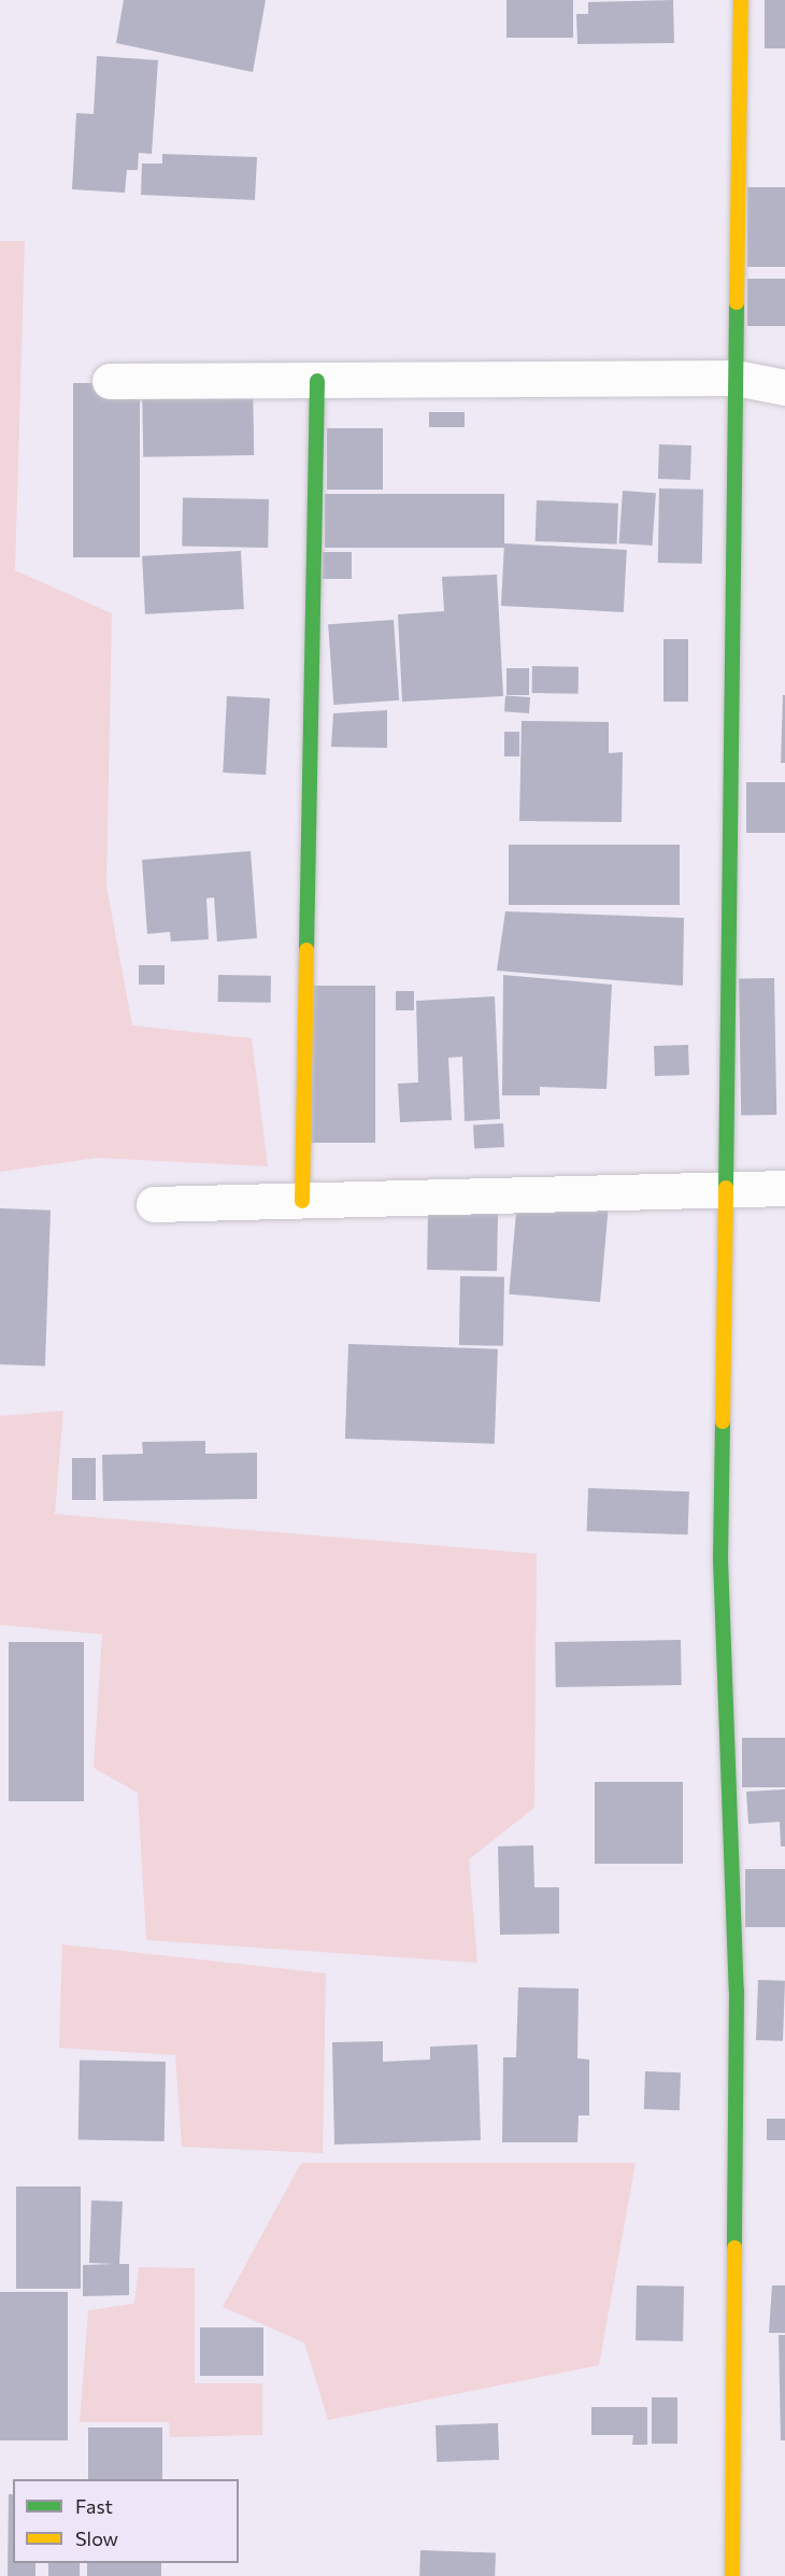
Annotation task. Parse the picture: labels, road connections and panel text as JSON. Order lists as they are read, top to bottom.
{
  "legend": ["Fast", "Slow"]
}
